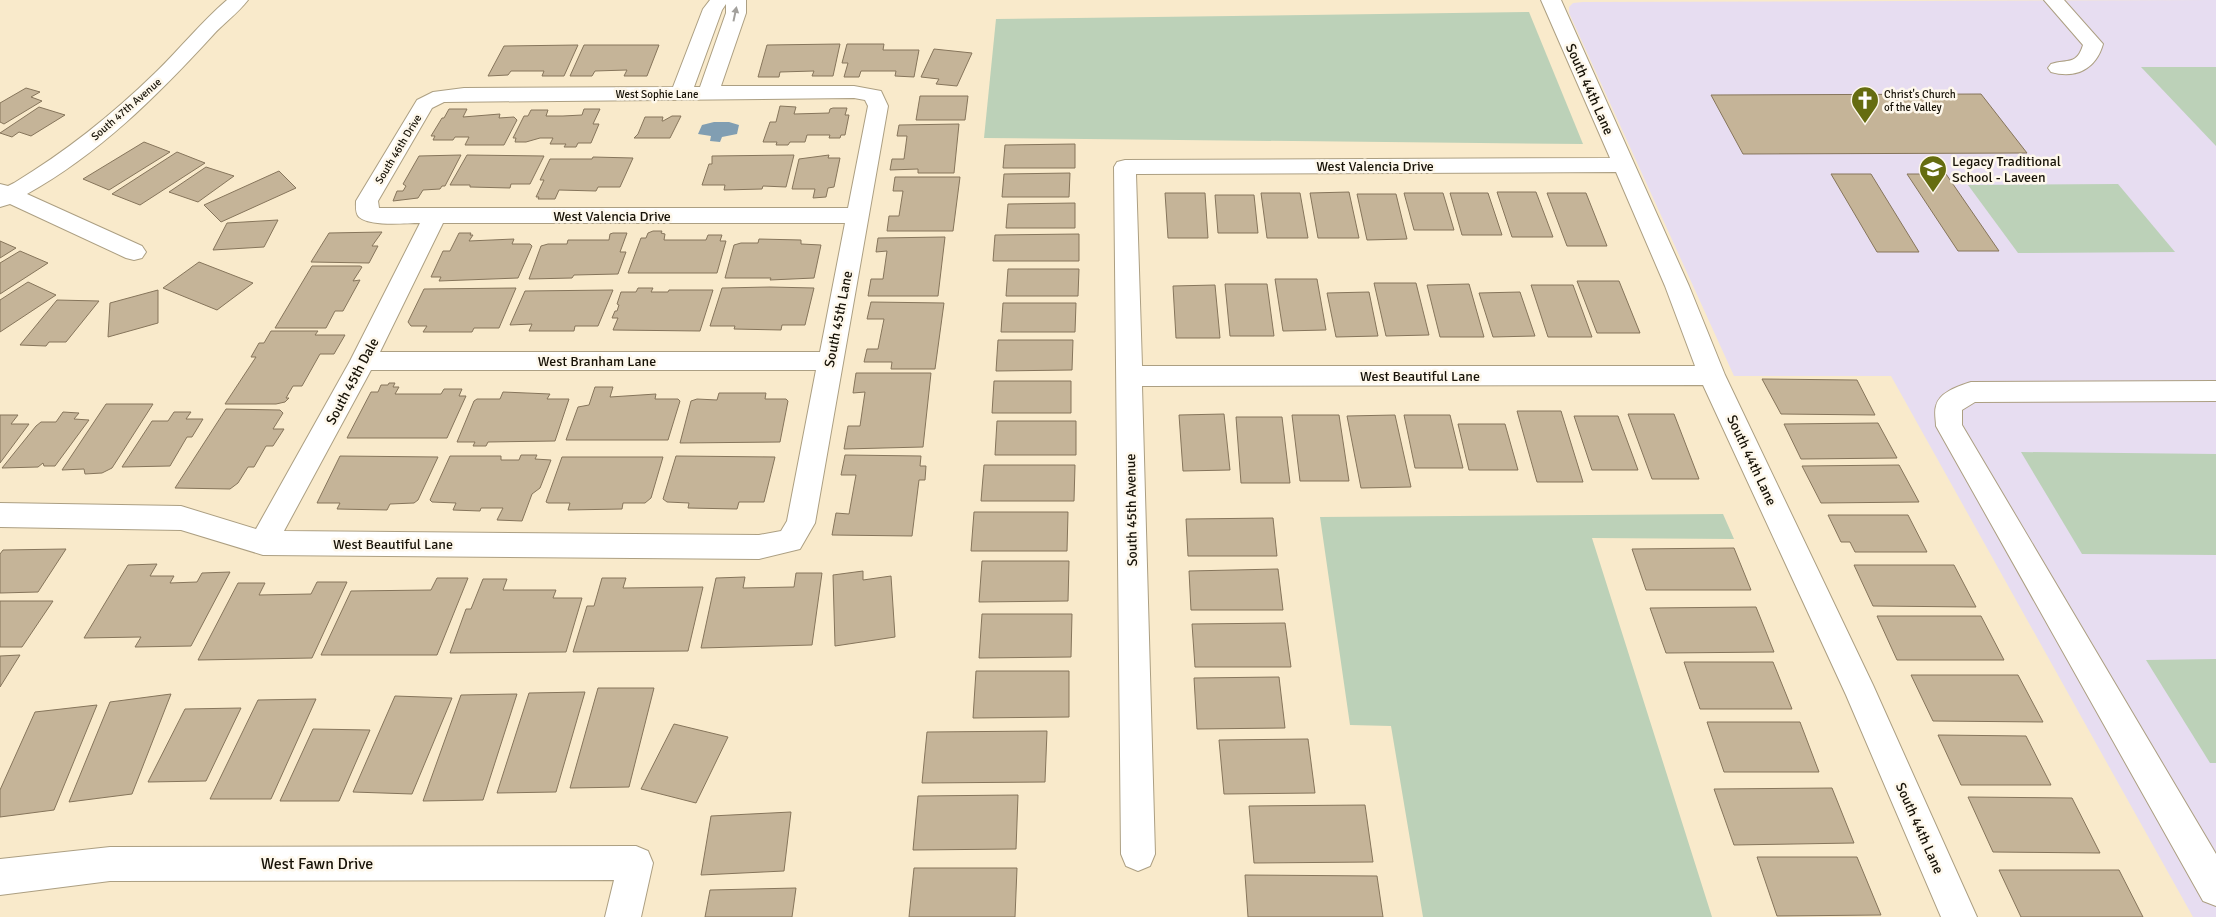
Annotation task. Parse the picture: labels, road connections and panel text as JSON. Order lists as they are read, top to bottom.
{
  "streets": {
    "street": [
      "South 44th Lane",
      "West Sophie Lane",
      "South 47th Avenue",
      "South 46th Drive",
      "West Valencia Drive",
      "South 45th Lane",
      "West Branham Lane",
      "West Beautiful Lane",
      "South 45th Dale",
      "South 45th Avenue",
      "West Fawn Drive"
    ]
  },
  "crossings": [
    ["South 44th Lane", "West Valencia Drive"],
    ["South 44th Lane", "West Beautiful Lane"],
    ["West Sophie Lane", "South 46th Drive"],
    ["West Sophie Lane", "South 45th Lane"],
    ["South 46th Drive", "West Valencia Drive"],
    ["West Valencia Drive", "South 45th Lane"],
    ["West Valencia Drive", "South 45th Dale"],
    ["West Valencia Drive", "South 45th Avenue"],
    ["South 45th Lane", "West Branham Lane"],
    ["South 45th Lane", "West Beautiful Lane"],
    ["West Branham Lane", "South 45th Dale"],
    ["West Beautiful Lane", "South 45th Dale"],
    ["West Beautiful Lane", "South 45th Avenue"]
  ],
  "places": {
    "church": ["Christ's Church of the Valley"],
    "school or university": ["Legacy Traditional School - Laveen"]
  }
}
